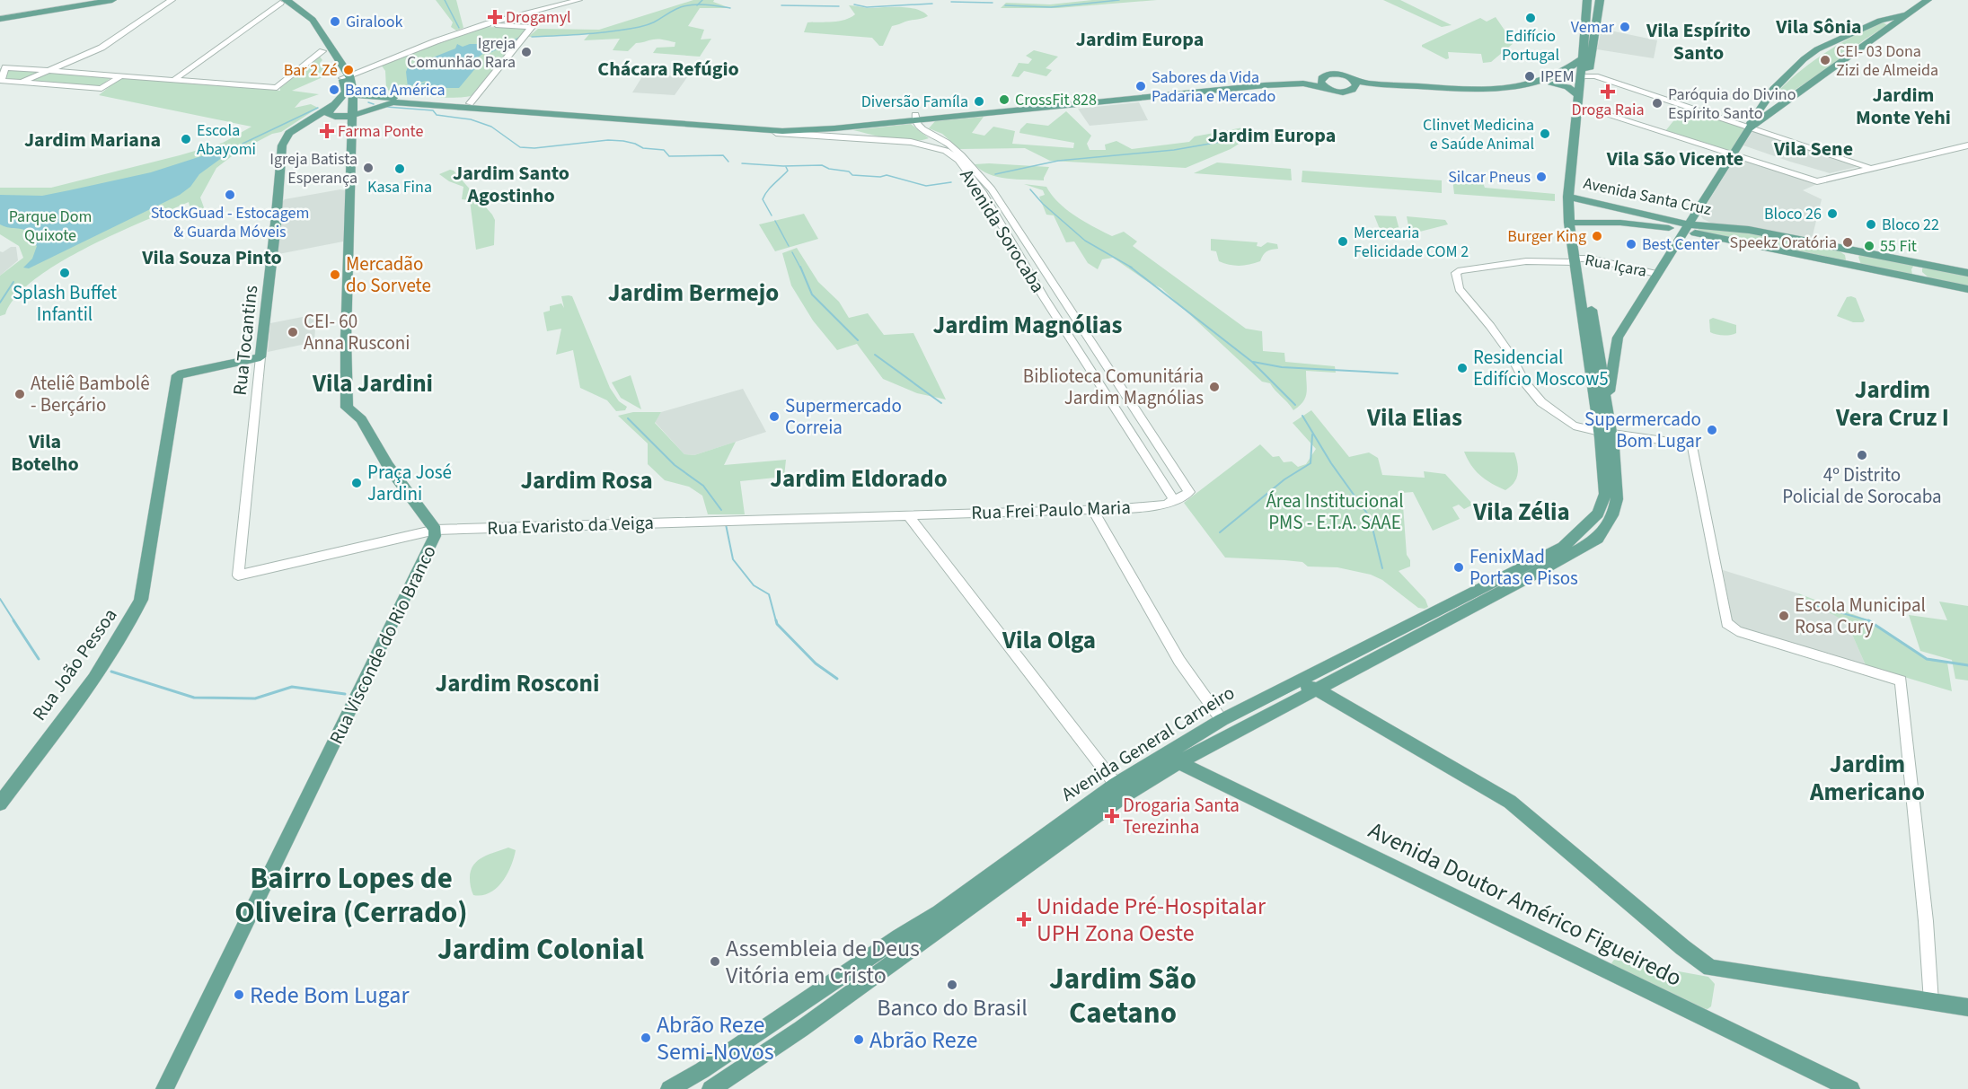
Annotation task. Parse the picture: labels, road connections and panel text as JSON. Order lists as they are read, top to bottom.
{
  "streets": {
    "main road": [
      "Avenida Santa Cruz",
      "Rua Tocantins",
      "Rua Visconde do Rio Branco",
      "Rua João Pessoa",
      "Avenida General Carneiro",
      "Avenida Doutor Américo Figueiredo"
    ],
    "street": [
      "Avenida Sorocaba",
      "Rua Içara",
      "Rua Frei Paulo Maria",
      "Rua Evaristo da Veiga"
    ]
  },
  "crossings": [
    ["Avenida Sorocaba", "Rua Frei Paulo Maria"],
    ["Rua Içara", "Avenida General Carneiro"],
    ["Rua Tocantins", "Rua Evaristo da Veiga"],
    ["Rua Tocantins", "Rua João Pessoa"],
    ["Rua Frei Paulo Maria", "Rua Evaristo da Veiga"],
    ["Rua Evaristo da Veiga", "Rua Visconde do Rio Branco"],
    ["Avenida General Carneiro", "Avenida Doutor Américo Figueiredo"]
  ],
  "districts": [
    "Vila Sônia",
    "Vila Espírito Santo",
    "Jardim Europa",
    "Chácara Refúgio",
    "Jardim Monte Yehi",
    "Jardim Europa",
    "Jardim Mariana",
    "Vila Sene",
    "Vila São Vicente",
    "Jardim Santo Agostinho",
    "Vila Souza Pinto",
    "Jardim Bermejo",
    "Jardim Magnólias",
    "Vila Jardini",
    "Jardim Vera Cruz I",
    "Vila Elias",
    "Vila Botelho",
    "Jardim Eldorado",
    "Jardim Rosa",
    "Vila Zélia",
    "Vila Olga",
    "Jardim Rosconi",
    "Jardim Americano",
    "Bairro Lopes de Oliveira (Cerrado)",
    "Jardim Colonial",
    "Jardim São Caetano"
  ],
  "parks": ["Parque Dom Quixote", "Área Institucional PMS - E.T.A. SAAE"],
  "places": {
    "health": [
      "Drogamyl",
      "Droga Raia",
      "Farma Ponte",
      "Drogaria Santa Terezinha",
      "Unidade Pré-Hospitalar UPH Zona Oeste"
    ],
    "other": [
      "Edifício Portugal",
      "Giralook",
      "Vemar",
      "Igreja Comunhão Rara",
      "CEI- 03 Dona Zizi de Almeida",
      "Bar 2 Zé",
      "IPEM",
      "Sabores da Vida Padaria e Mercado",
      "Banca América",
      "CrossFit 828",
      "Diversão Famíla",
      "Paróquia do Divino Espírito Santo",
      "Clinvet Medicina e Saúde Animal",
      "Escola Abayomi",
      "Igreja Batista Esperança",
      "Kasa Fina",
      "Silcar Pneus",
      "StockGuad - Estocagem & Guarda Móveis",
      "Bloco 26",
      "Bloco 22",
      "Burger King",
      "Mercearia Felicidade COM 2",
      "Speekz Oratória",
      "Best Center",
      "55 Fit",
      "Splash Buffet Infantil",
      "Mercadão do Sorvete",
      "CEI- 60 Anna Rusconi",
      "Residencial Edifício Moscow5",
      "Biblioteca Comunitária Jardim Magnólias",
      "Ateliê Bambolê - Berçário",
      "Supermercado Correia",
      "Supermercado Bom Lugar",
      "4º Distrito Policial de Sorocaba",
      "Praça José Jardini",
      "FenixMad Portas e Pisos",
      "Escola Municipal Rosa Cury",
      "Assembleia de Deus Vitória em Cristo",
      "Banco do Brasil",
      "Rede Bom Lugar",
      "Abrão Reze Semi-Novos",
      "Abrão Reze"
    ]
  }
}
